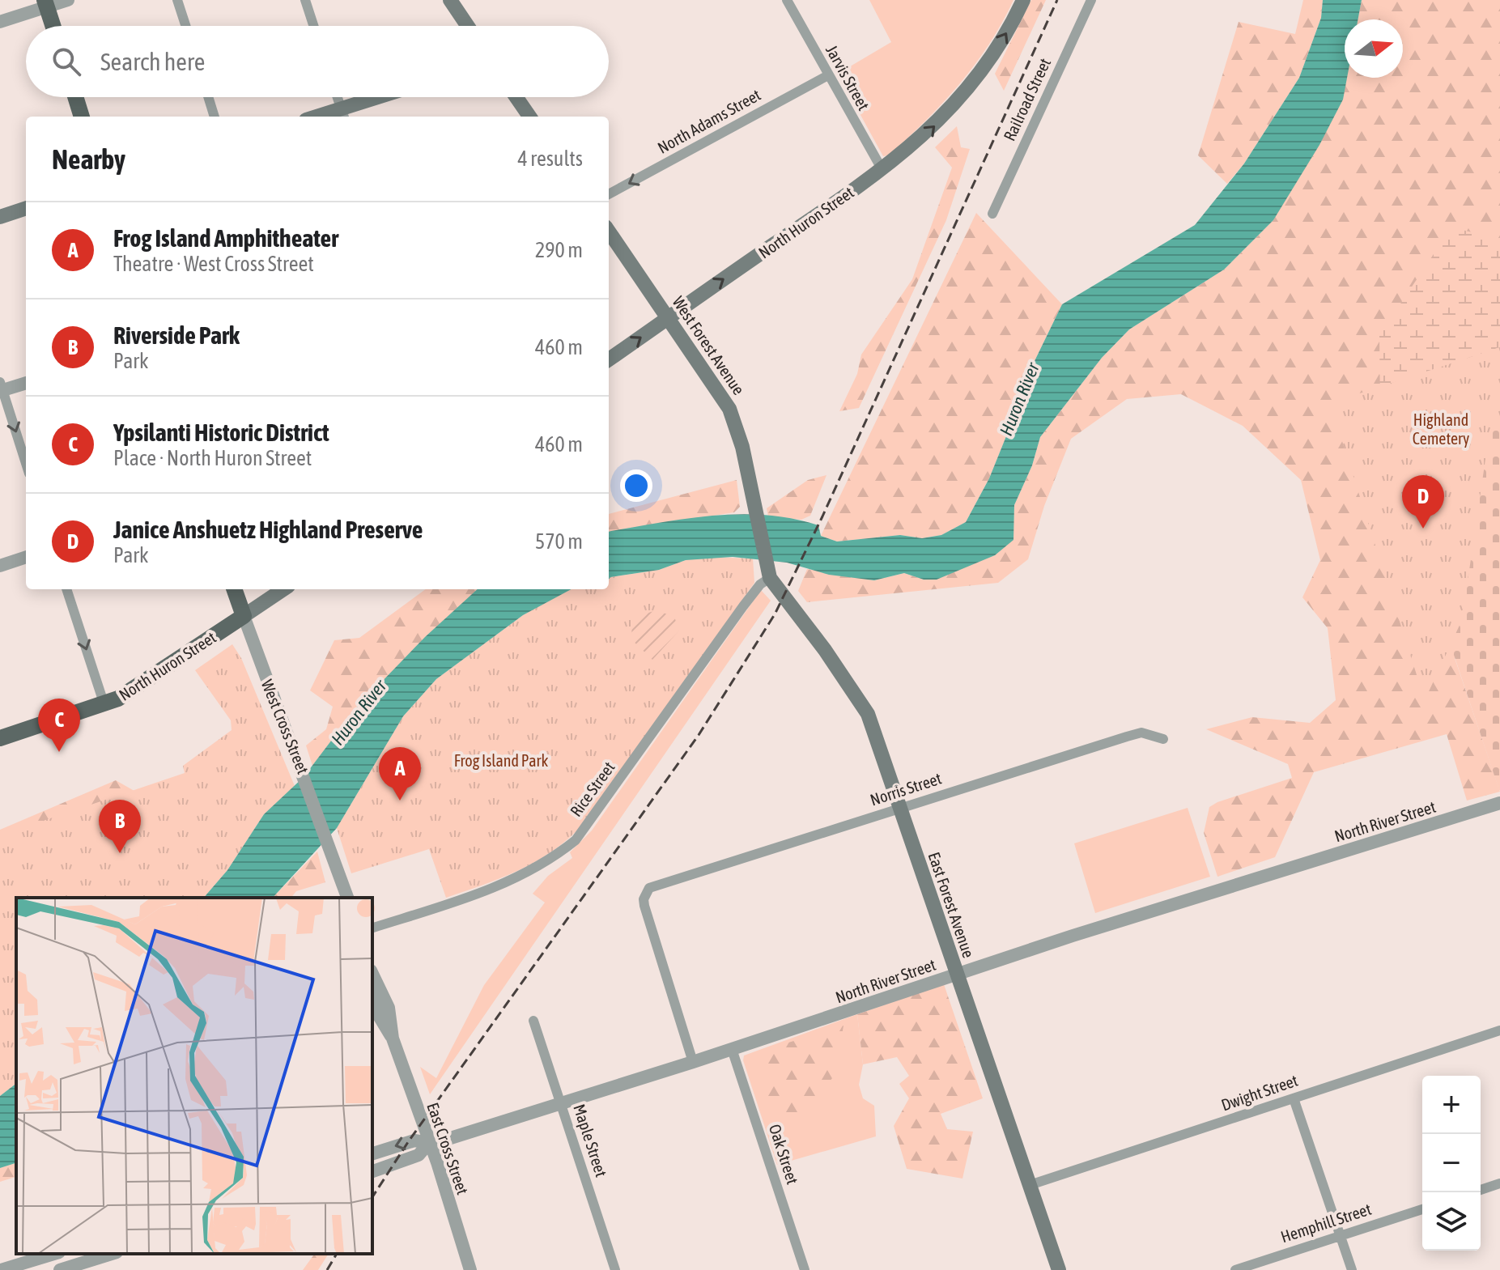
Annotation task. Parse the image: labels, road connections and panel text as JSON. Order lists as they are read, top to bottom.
{
  "streets": {
    "main road": [
      "North Huron Street",
      "West Forest Avenue",
      "West Cross Street",
      "East Forest Avenue"
    ],
    "street": [
      "Jarvis Street",
      "Railroad Street",
      "North Adams Street",
      "Rice Street",
      "Norris Street",
      "North River Street",
      "Dwight Street",
      "Maple Street",
      "East Cross Street",
      "Oak Street",
      "Hemphill Street"
    ]
  },
  "crossings": [
    ["Jarvis Street", "North Adams Street"],
    ["Jarvis Street", "North Huron Street"],
    ["North Huron Street", "West Forest Avenue"],
    ["North Huron Street", "West Cross Street"],
    ["West Forest Avenue", "Rice Street"],
    ["West Forest Avenue", "East Forest Avenue"],
    ["Rice Street", "East Forest Avenue"],
    ["Norris Street", "North River Street"],
    ["Norris Street", "East Forest Avenue"],
    ["North River Street", "East Forest Avenue"],
    ["North River Street", "Maple Street"],
    ["North River Street", "East Cross Street"],
    ["North River Street", "Oak Street"],
    ["East Forest Avenue", "Dwight Street"]
  ],
  "one_way": ["North Adams Street", "North Huron Street"],
  "water": ["Huron River"],
  "parks": ["Highland Cemetery", "Frog Island Park"],
  "north": "right",
  "page": {
    "search": "Search here",
    "heading": ["Nearby", "4 results"],
    "list": [
      {
        "mark": "A",
        "name": "Frog Island Amphitheater",
        "note": "Theatre · West Cross Street",
        "value": "290 m"
      },
      {
        "mark": "B",
        "name": "Riverside Park",
        "note": "Park",
        "value": "460 m"
      },
      {
        "mark": "C",
        "name": "Ypsilanti Historic District",
        "note": "Place · North Huron Street",
        "value": "460 m"
      },
      {
        "mark": "D",
        "name": "Janice Anshuetz Highland Preserve",
        "note": "Park",
        "value": "570 m"
      }
    ],
    "pins": [
      "D",
      "C",
      "A",
      "B"
    ],
    "map_buttons": ["+", "−"]
  }
}
